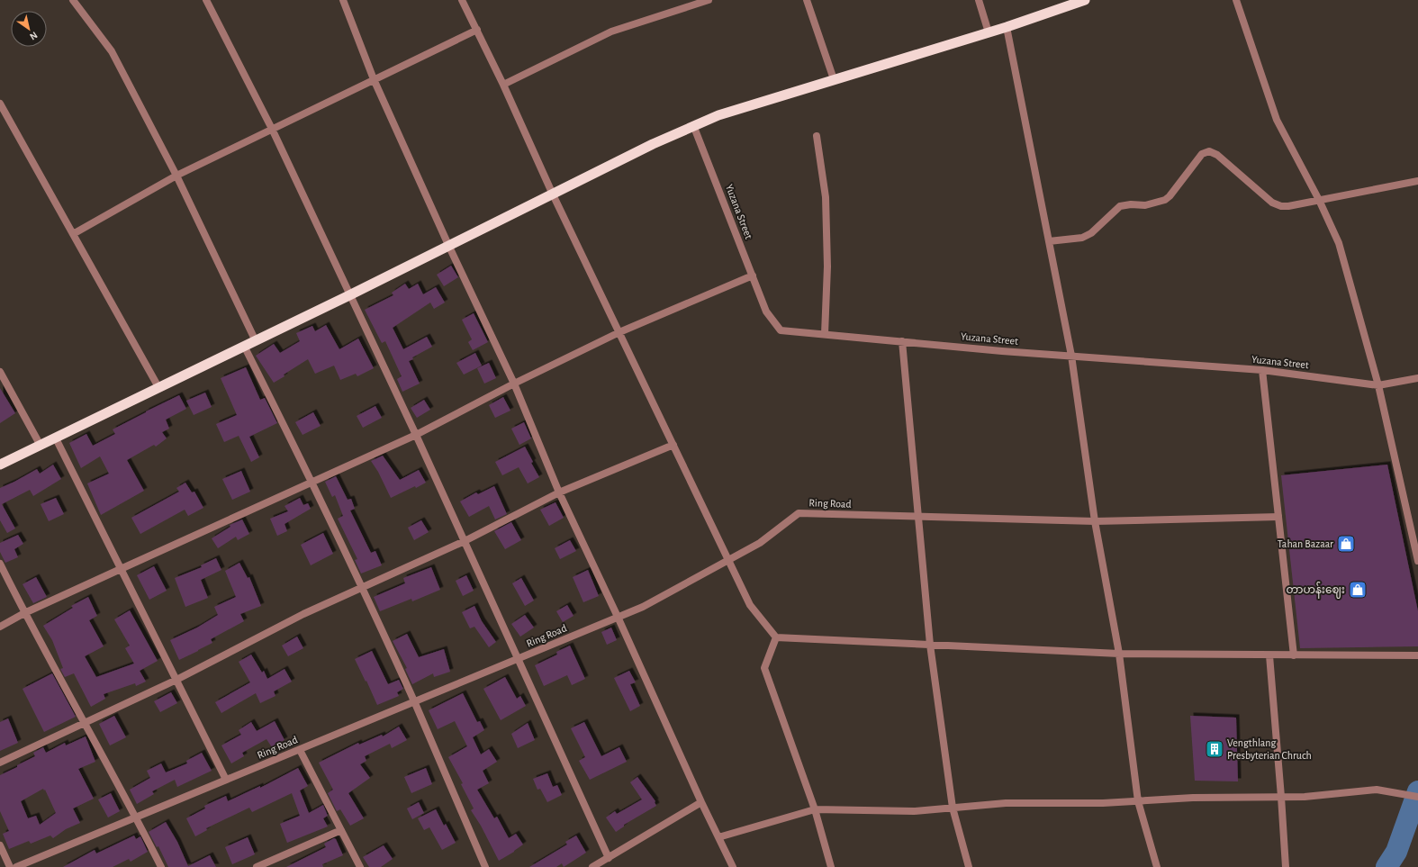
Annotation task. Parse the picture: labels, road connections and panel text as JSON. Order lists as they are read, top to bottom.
{
  "streets": {
    "street": ["Yuzana Street", "Ring Road"]
  },
  "places": {
    "shop": ["Tahan Bazaar", "တာဟန်းဈေး"],
    "building": ["Vengthlang Presbyterian Chruch"]
  },
  "north": "bottom right"
}
